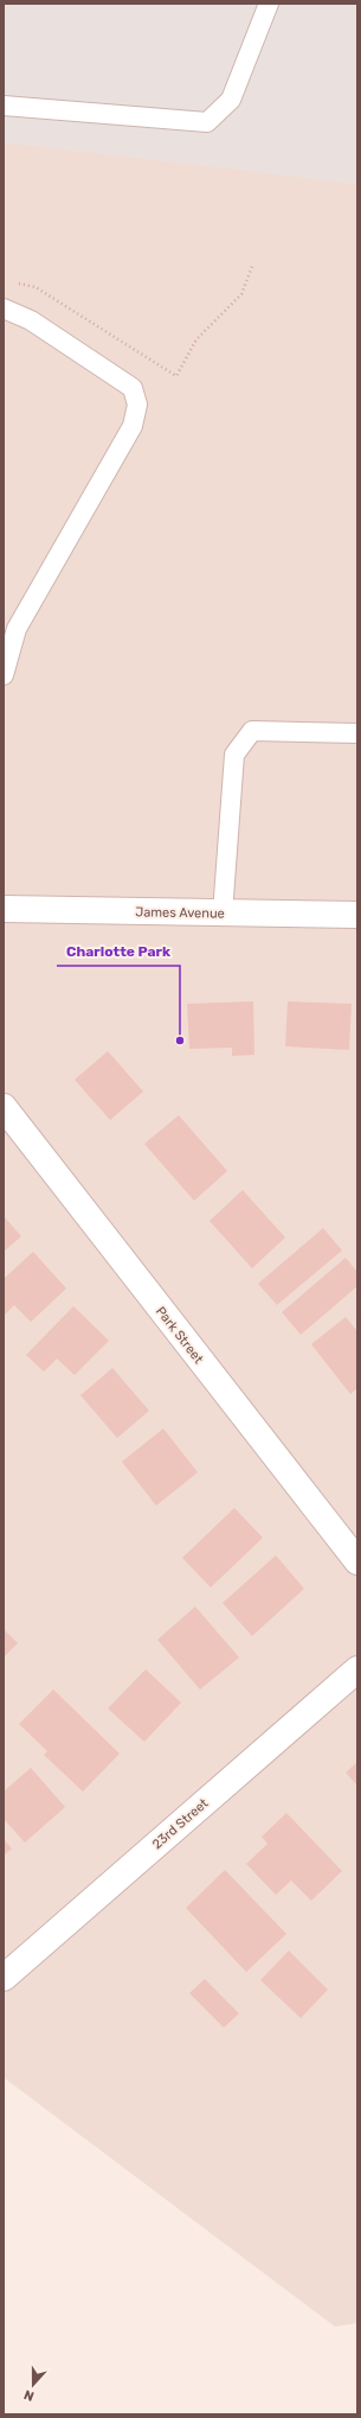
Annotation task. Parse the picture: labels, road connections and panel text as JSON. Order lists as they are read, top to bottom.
{
  "streets": {
    "street": ["James Avenue", "Park Street", "23rd Street"]
  },
  "places": ["Charlotte Park"],
  "north": "bottom"
}
